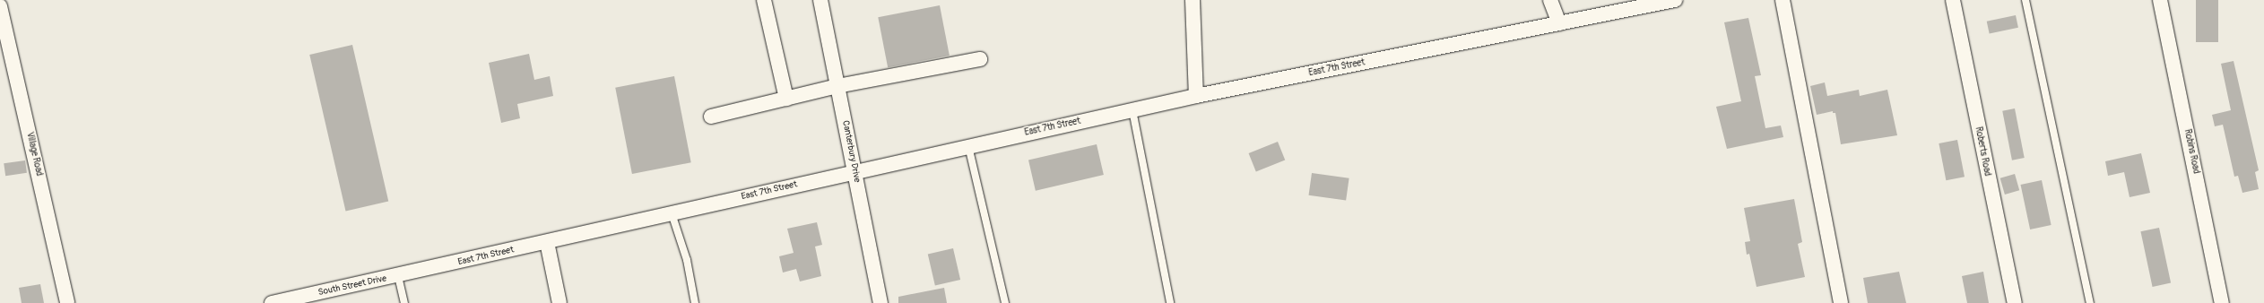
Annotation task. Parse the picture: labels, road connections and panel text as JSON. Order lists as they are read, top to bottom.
{
  "streets": {
    "street": [
      "East 7th Street",
      "Canterbury Drive",
      "Roberts Road",
      "Robins Road",
      "Village Road",
      "South Street Drive"
    ]
  },
  "crossings": [
    ["East 7th Street", "Canterbury Drive"],
    ["East 7th Street", "South Street Drive"]
  ]
}
